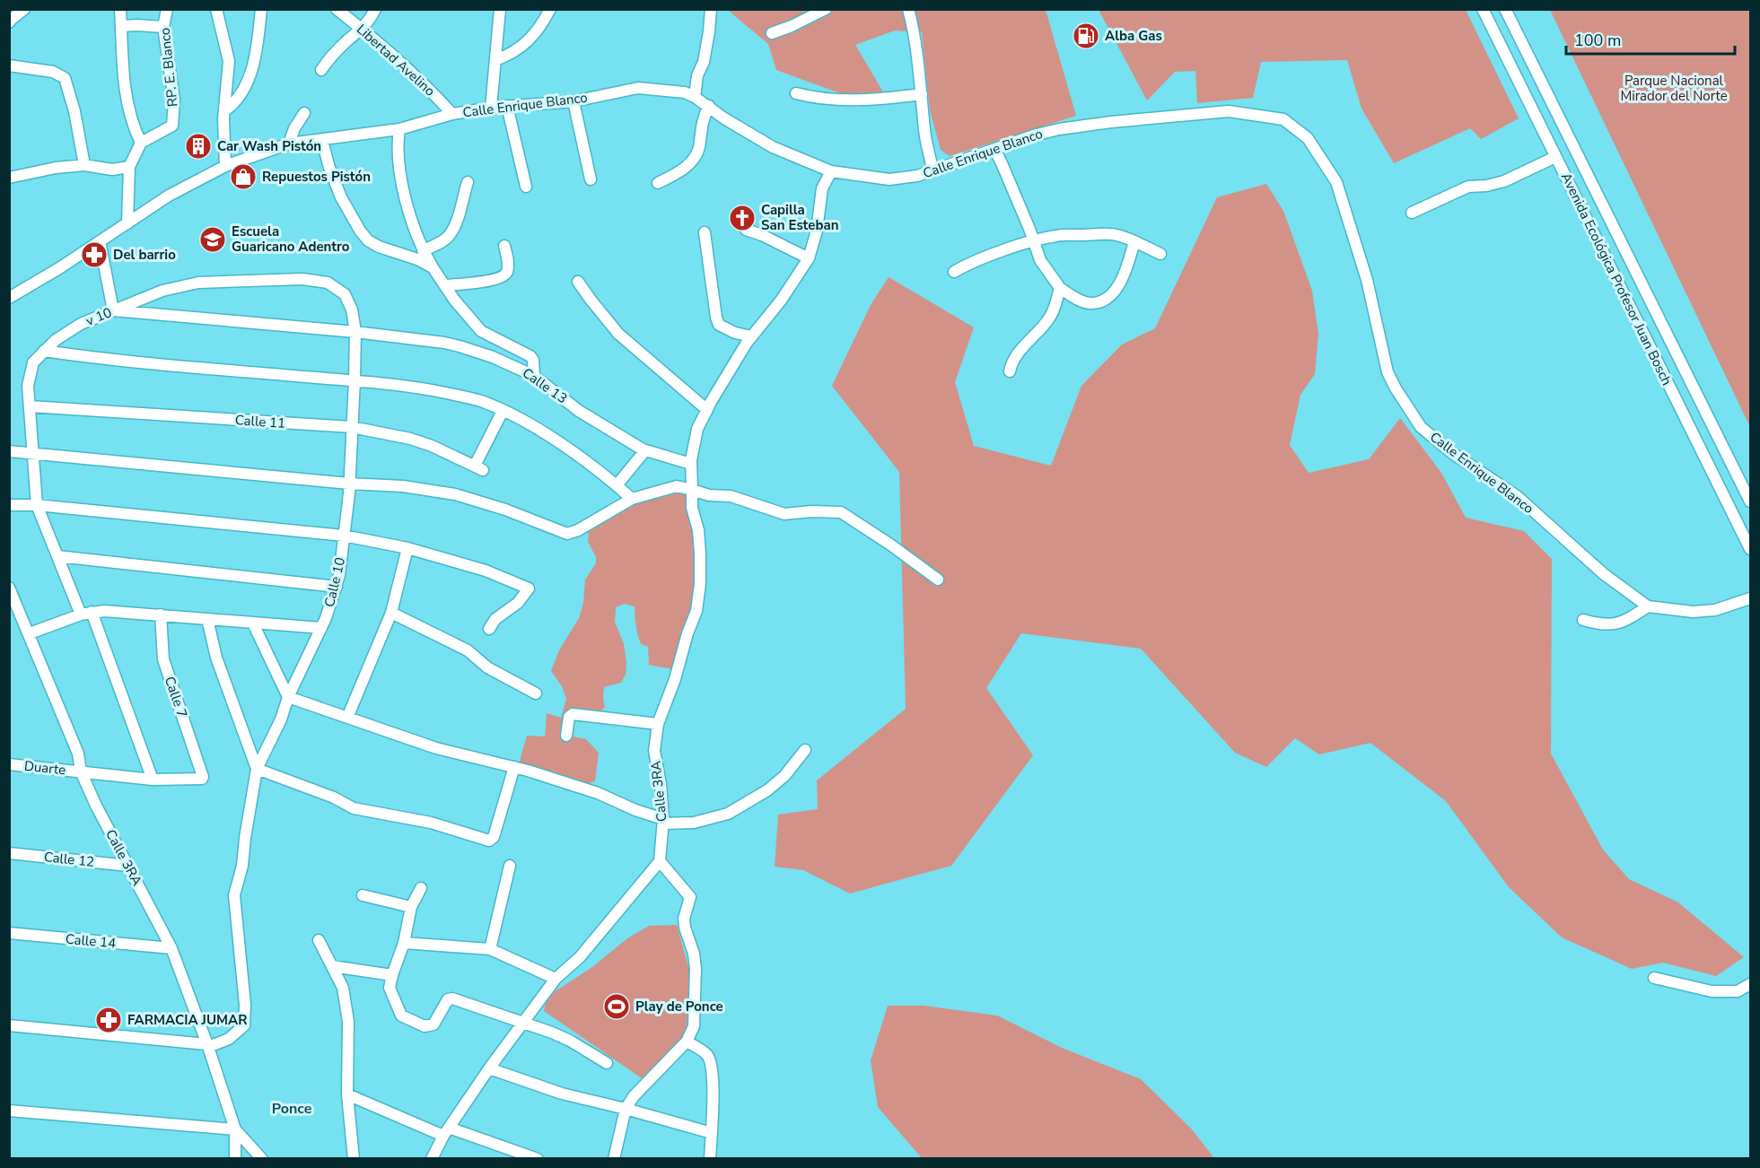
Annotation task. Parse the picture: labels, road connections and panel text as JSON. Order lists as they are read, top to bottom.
{
  "streets": {
    "street": [
      "Libertad Avelino",
      "RP. E. Blanco",
      "Calle Enrique Blanco",
      "Avenida Ecológica Profesor Juan Bosch",
      "v 10",
      "Calle 13",
      "Calle 11",
      "Calle 10",
      "Calle 7",
      "Duarte",
      "Calle 3RA",
      "Calle 12",
      "Calle 14"
    ]
  },
  "crossings": [
    ["Libertad Avelino", "Calle Enrique Blanco"],
    ["Calle Enrique Blanco", "Calle 3RA"],
    ["v 10", "Calle 13"],
    ["v 10", "Calle 11"],
    ["v 10", "Calle 10"],
    ["v 10", "Duarte"],
    ["Calle 13", "Calle 3RA"],
    ["Calle 11", "Calle 10"],
    ["Calle 7", "Duarte"],
    ["Duarte", "Calle 3RA"],
    ["Calle 3RA", "Calle 12"],
    ["Calle 3RA", "Calle 14"]
  ],
  "districts": ["Ponce"],
  "parks": ["Parque Nacional Mirador del Norte"],
  "places": {
    "fuel station": ["Alba Gas"],
    "building": ["Car Wash Pistón"],
    "shop": ["Repuestos Pistón"],
    "church": ["Capilla San Esteban"],
    "school or university": ["Escuela Guaricano Adentro"],
    "pharmacy": ["Del barrio", "FARMACIA JUMAR"],
    "sports": ["Play de Ponce"]
  },
  "scale_bar": "100 m"
}
